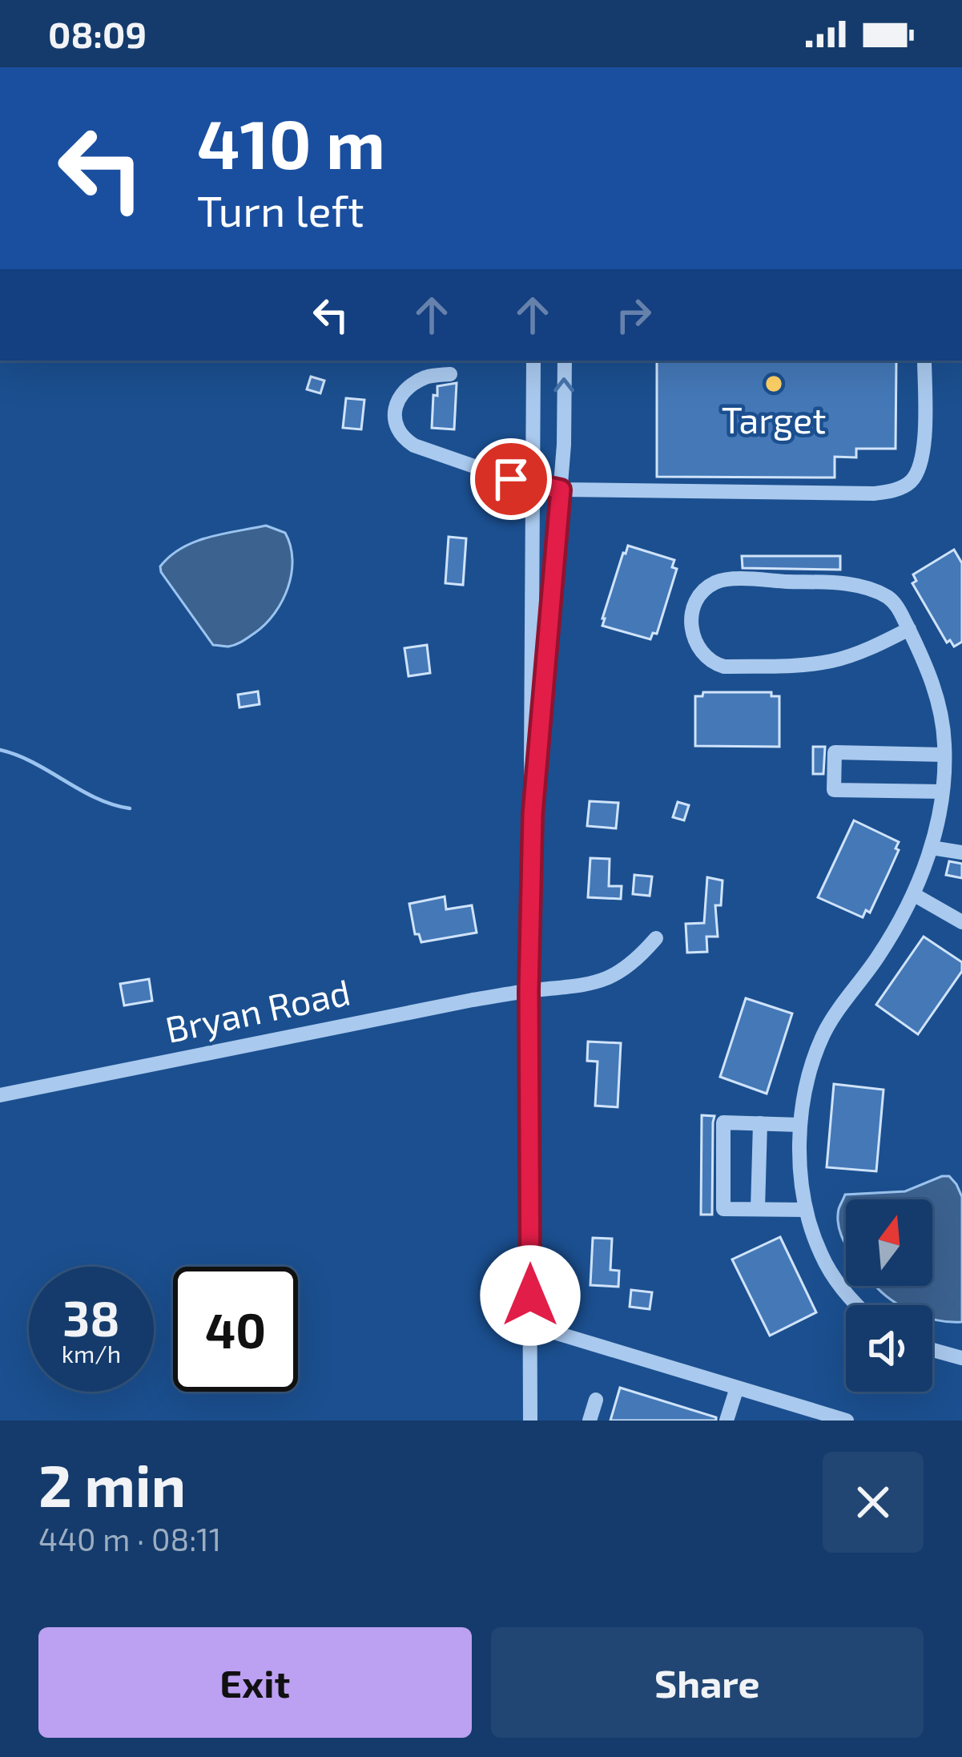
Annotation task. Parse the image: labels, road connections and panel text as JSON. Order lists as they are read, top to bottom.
{
  "streets": {
    "street": ["Bryan Road"]
  },
  "places": ["Target"],
  "north": "top",
  "page": {
    "status": "08:09",
    "turn": ["410 m", "Turn left"],
    "speed": "38 km/h",
    "limit": "40",
    "heading": ["2 min", "440 m · 08:11"],
    "buttons": ["Exit", "Share"]
  }
}
